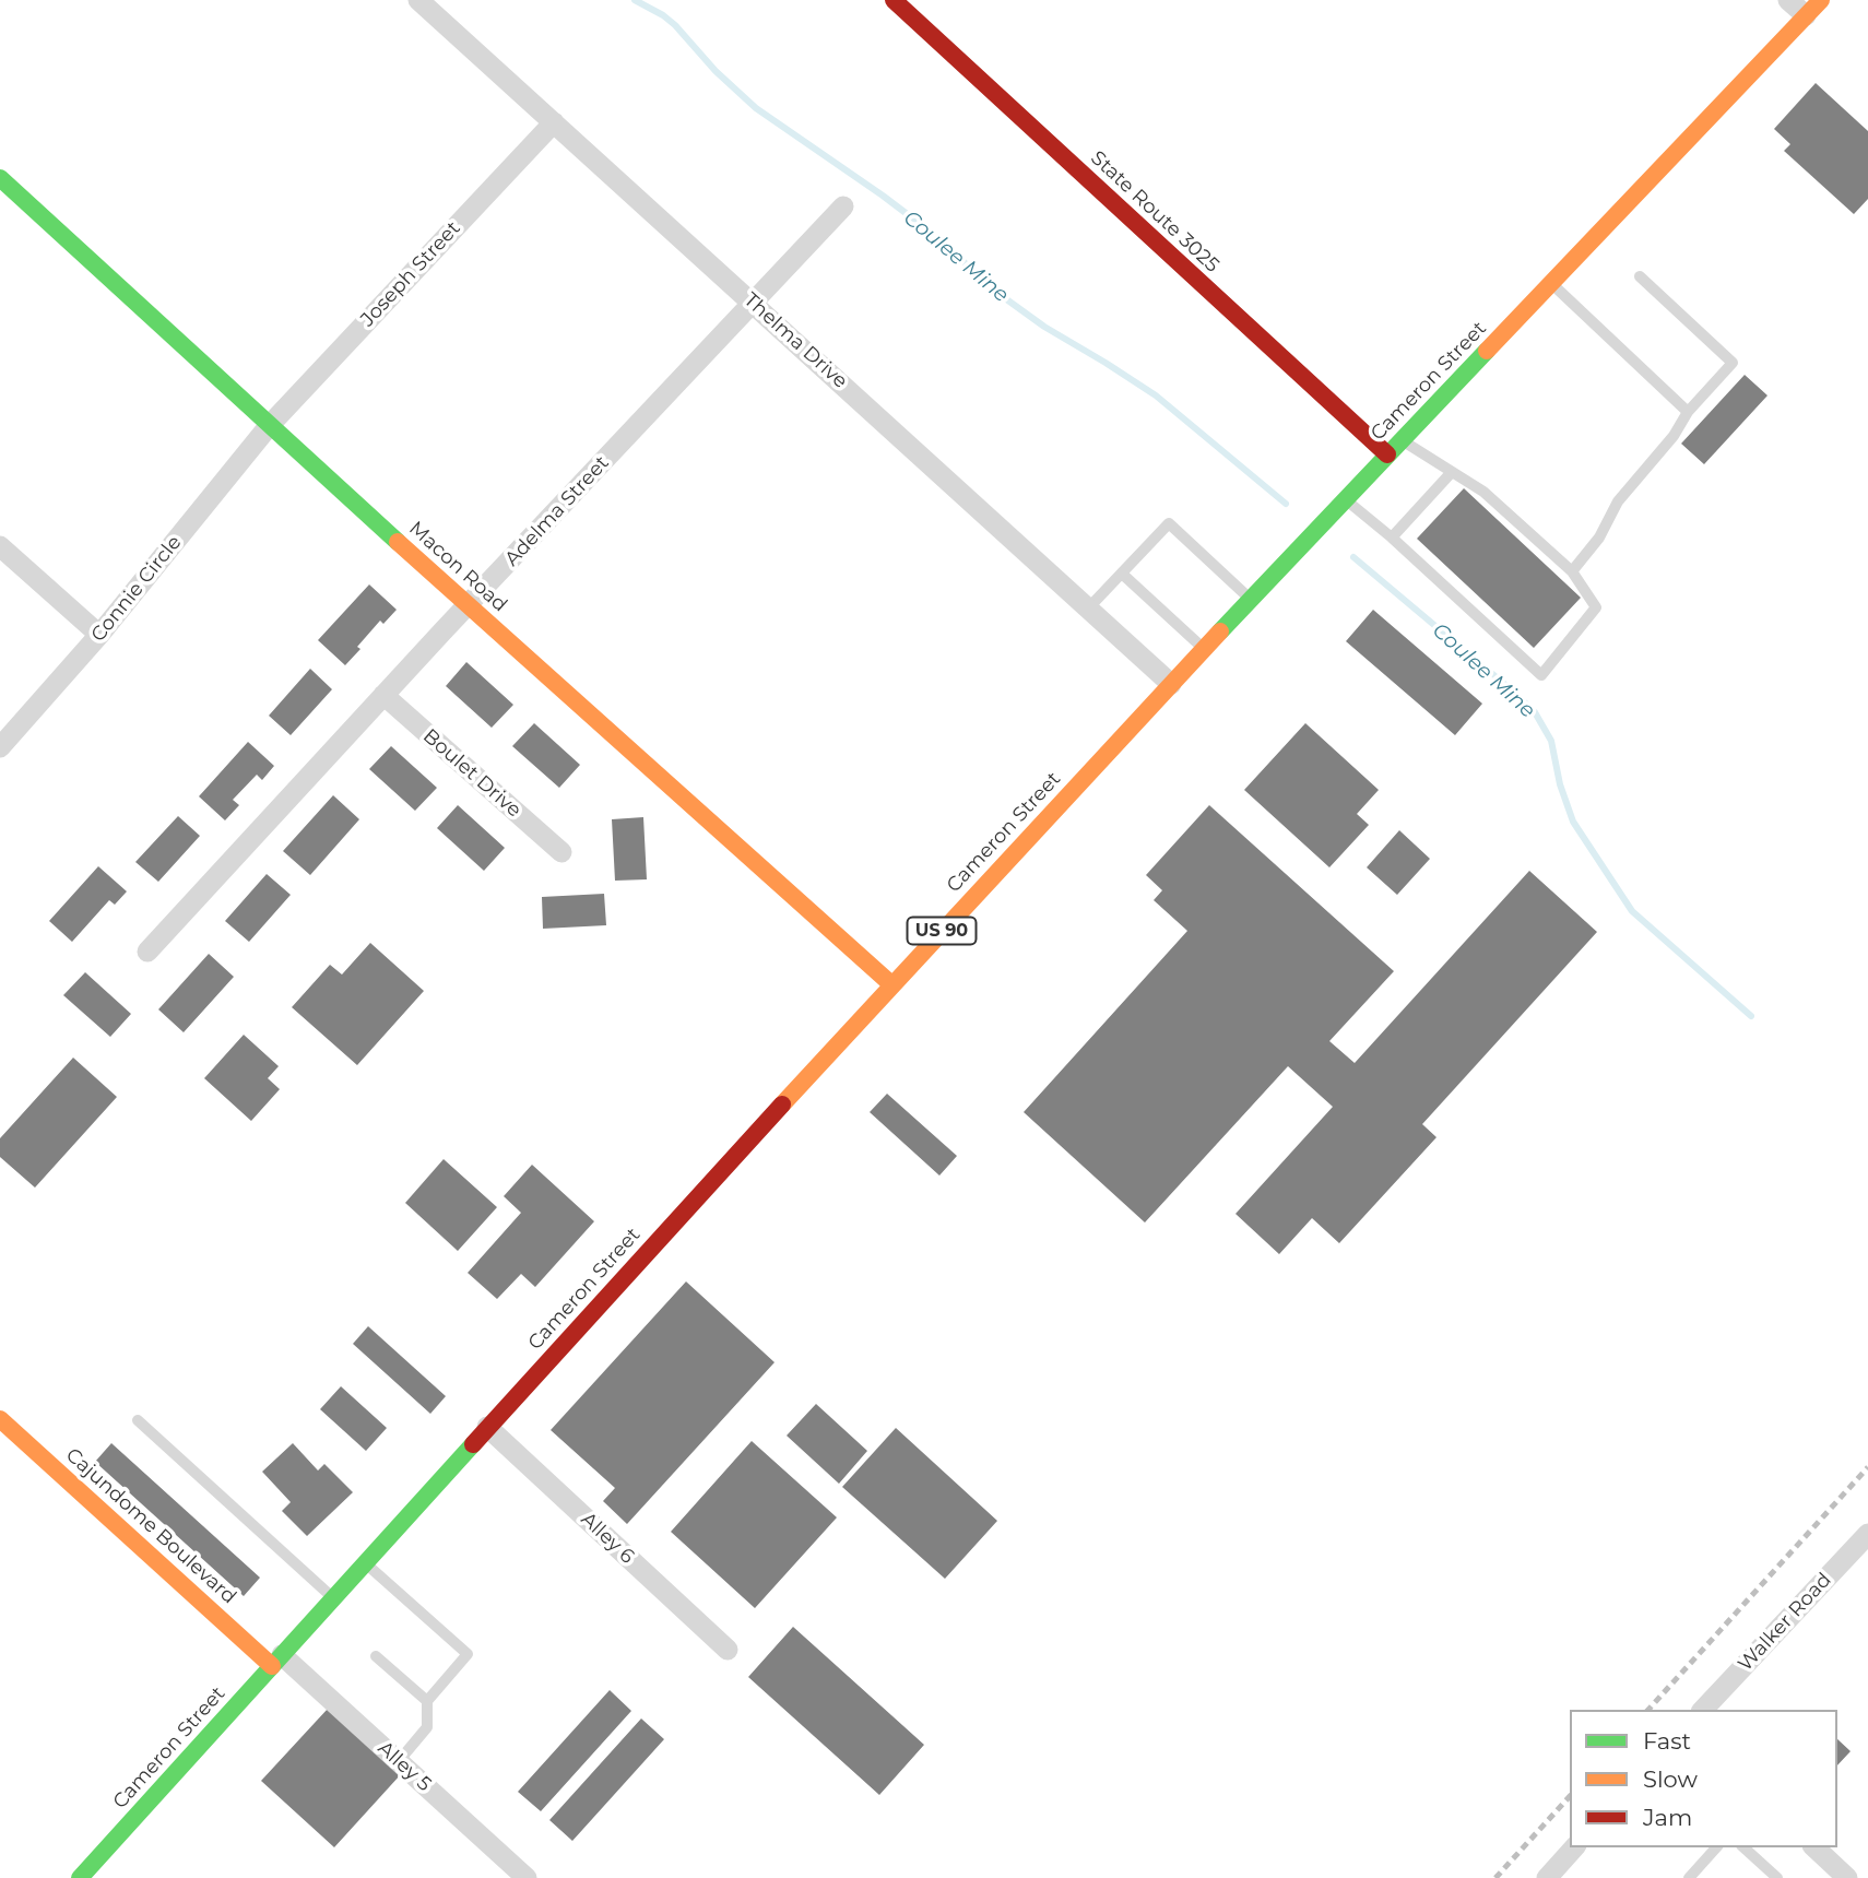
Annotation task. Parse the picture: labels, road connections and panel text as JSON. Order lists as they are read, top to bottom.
{
  "streets": {
    "main road": [
      "State Route 3025",
      "Cameron Street",
      "Macon Road",
      "US 90",
      "Cajundome Boulevard"
    ],
    "street": [
      "Joseph Street",
      "Thelma Drive",
      "Adelma Street",
      "Connie Circle",
      "Boulet Drive",
      "Alley 6",
      "Walker Road",
      "Alley 5"
    ]
  },
  "crossings": [
    ["State Route 3025", "Cameron Street"],
    ["Joseph Street", "Thelma Drive"],
    ["Joseph Street", "Macon Road"],
    ["Joseph Street", "Connie Circle"],
    ["Thelma Drive", "Cameron Street"],
    ["Thelma Drive", "Adelma Street"],
    ["Cameron Street", "Macon Road"],
    ["Cameron Street", "Cajundome Boulevard"],
    ["Cameron Street", "Alley 6"],
    ["Cameron Street", "Alley 5"],
    ["Adelma Street", "Macon Road"],
    ["Adelma Street", "Boulet Drive"],
    ["Macon Road", "Connie Circle"],
    ["Cajundome Boulevard", "Alley 5"]
  ],
  "water": ["Coulee Mine"],
  "legend": ["Fast", "Slow", "Jam"]
}
